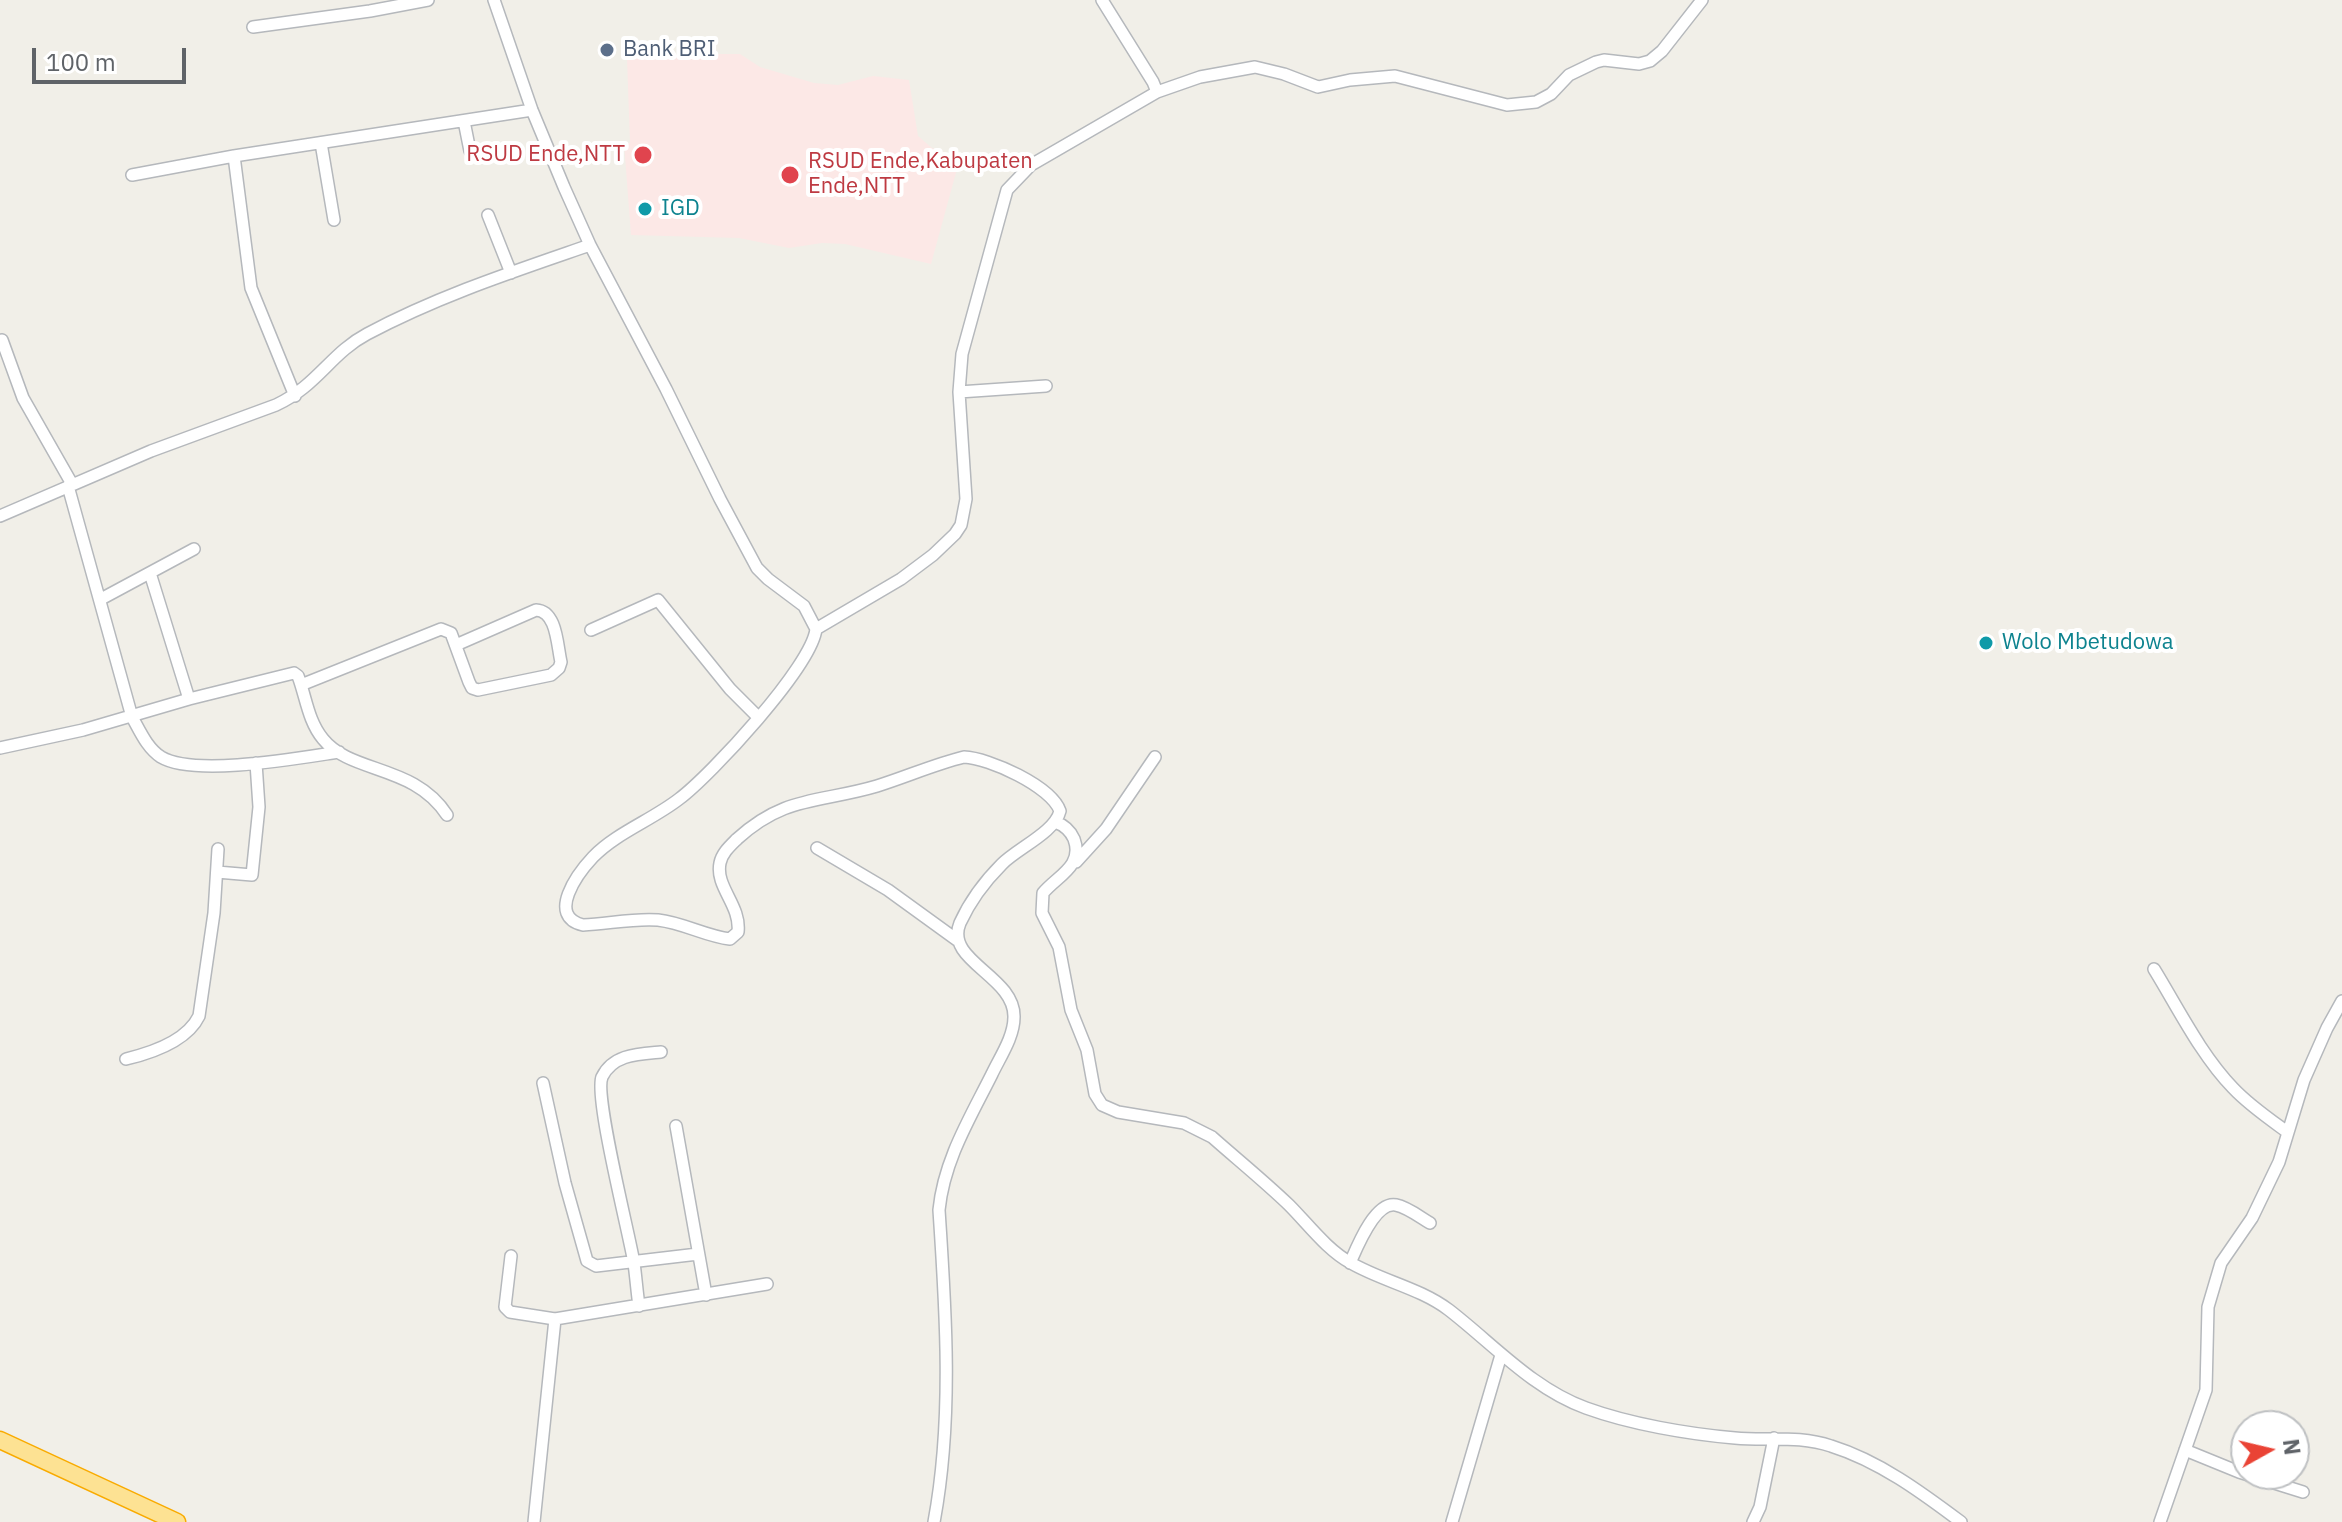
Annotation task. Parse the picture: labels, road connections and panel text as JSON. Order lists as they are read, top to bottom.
{
  "places": [
    "Bank BRI",
    "RSUD Ende,NTT",
    "RSUD Ende,Kabupaten Ende,NTT",
    "IGD",
    "Wolo Mbetudowa"
  ],
  "scale_bar": "100 m",
  "north": "right"
}
